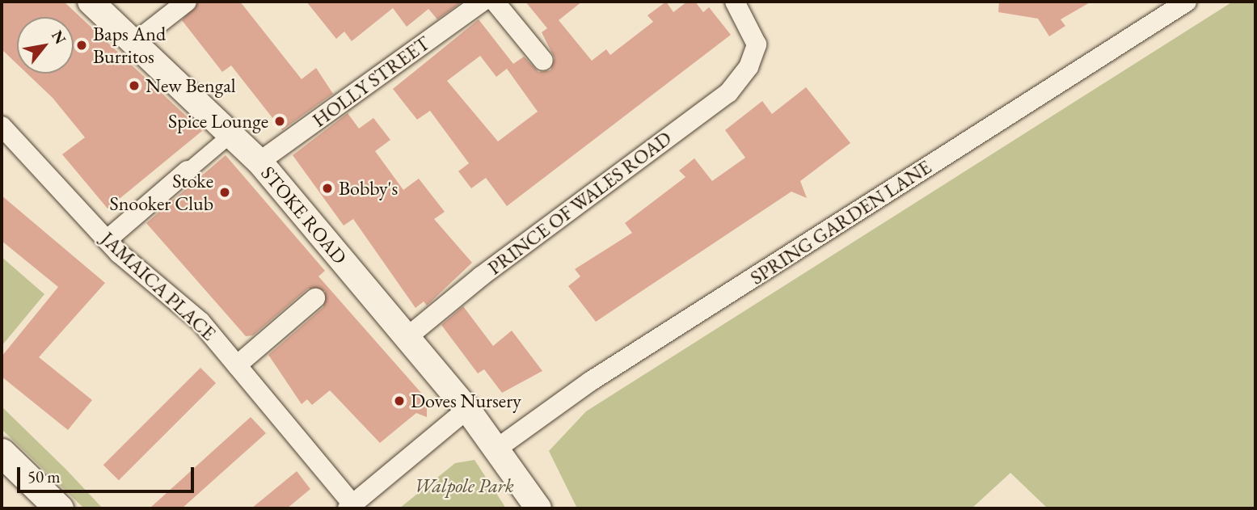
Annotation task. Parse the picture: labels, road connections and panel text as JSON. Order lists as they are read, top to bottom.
{
  "streets": {
    "street": [
      "HOLLY STREET",
      "PRINCE OF WALES ROAD",
      "STOKE ROAD",
      "SPRING GARDEN LANE",
      "JAMAICA PLACE"
    ]
  },
  "crossings": [
    ["HOLLY STREET", "STOKE ROAD"],
    ["PRINCE OF WALES ROAD", "STOKE ROAD"],
    ["STOKE ROAD", "SPRING GARDEN LANE"]
  ],
  "parks": ["Walpole Park"],
  "places": [
    "Baps And Burritos",
    "New Bengal",
    "Spice Lounge",
    "Bobby's",
    "Stoke Snooker Club",
    "Doves Nursery"
  ],
  "scale_bar": "50 m",
  "north": "top right"
}
